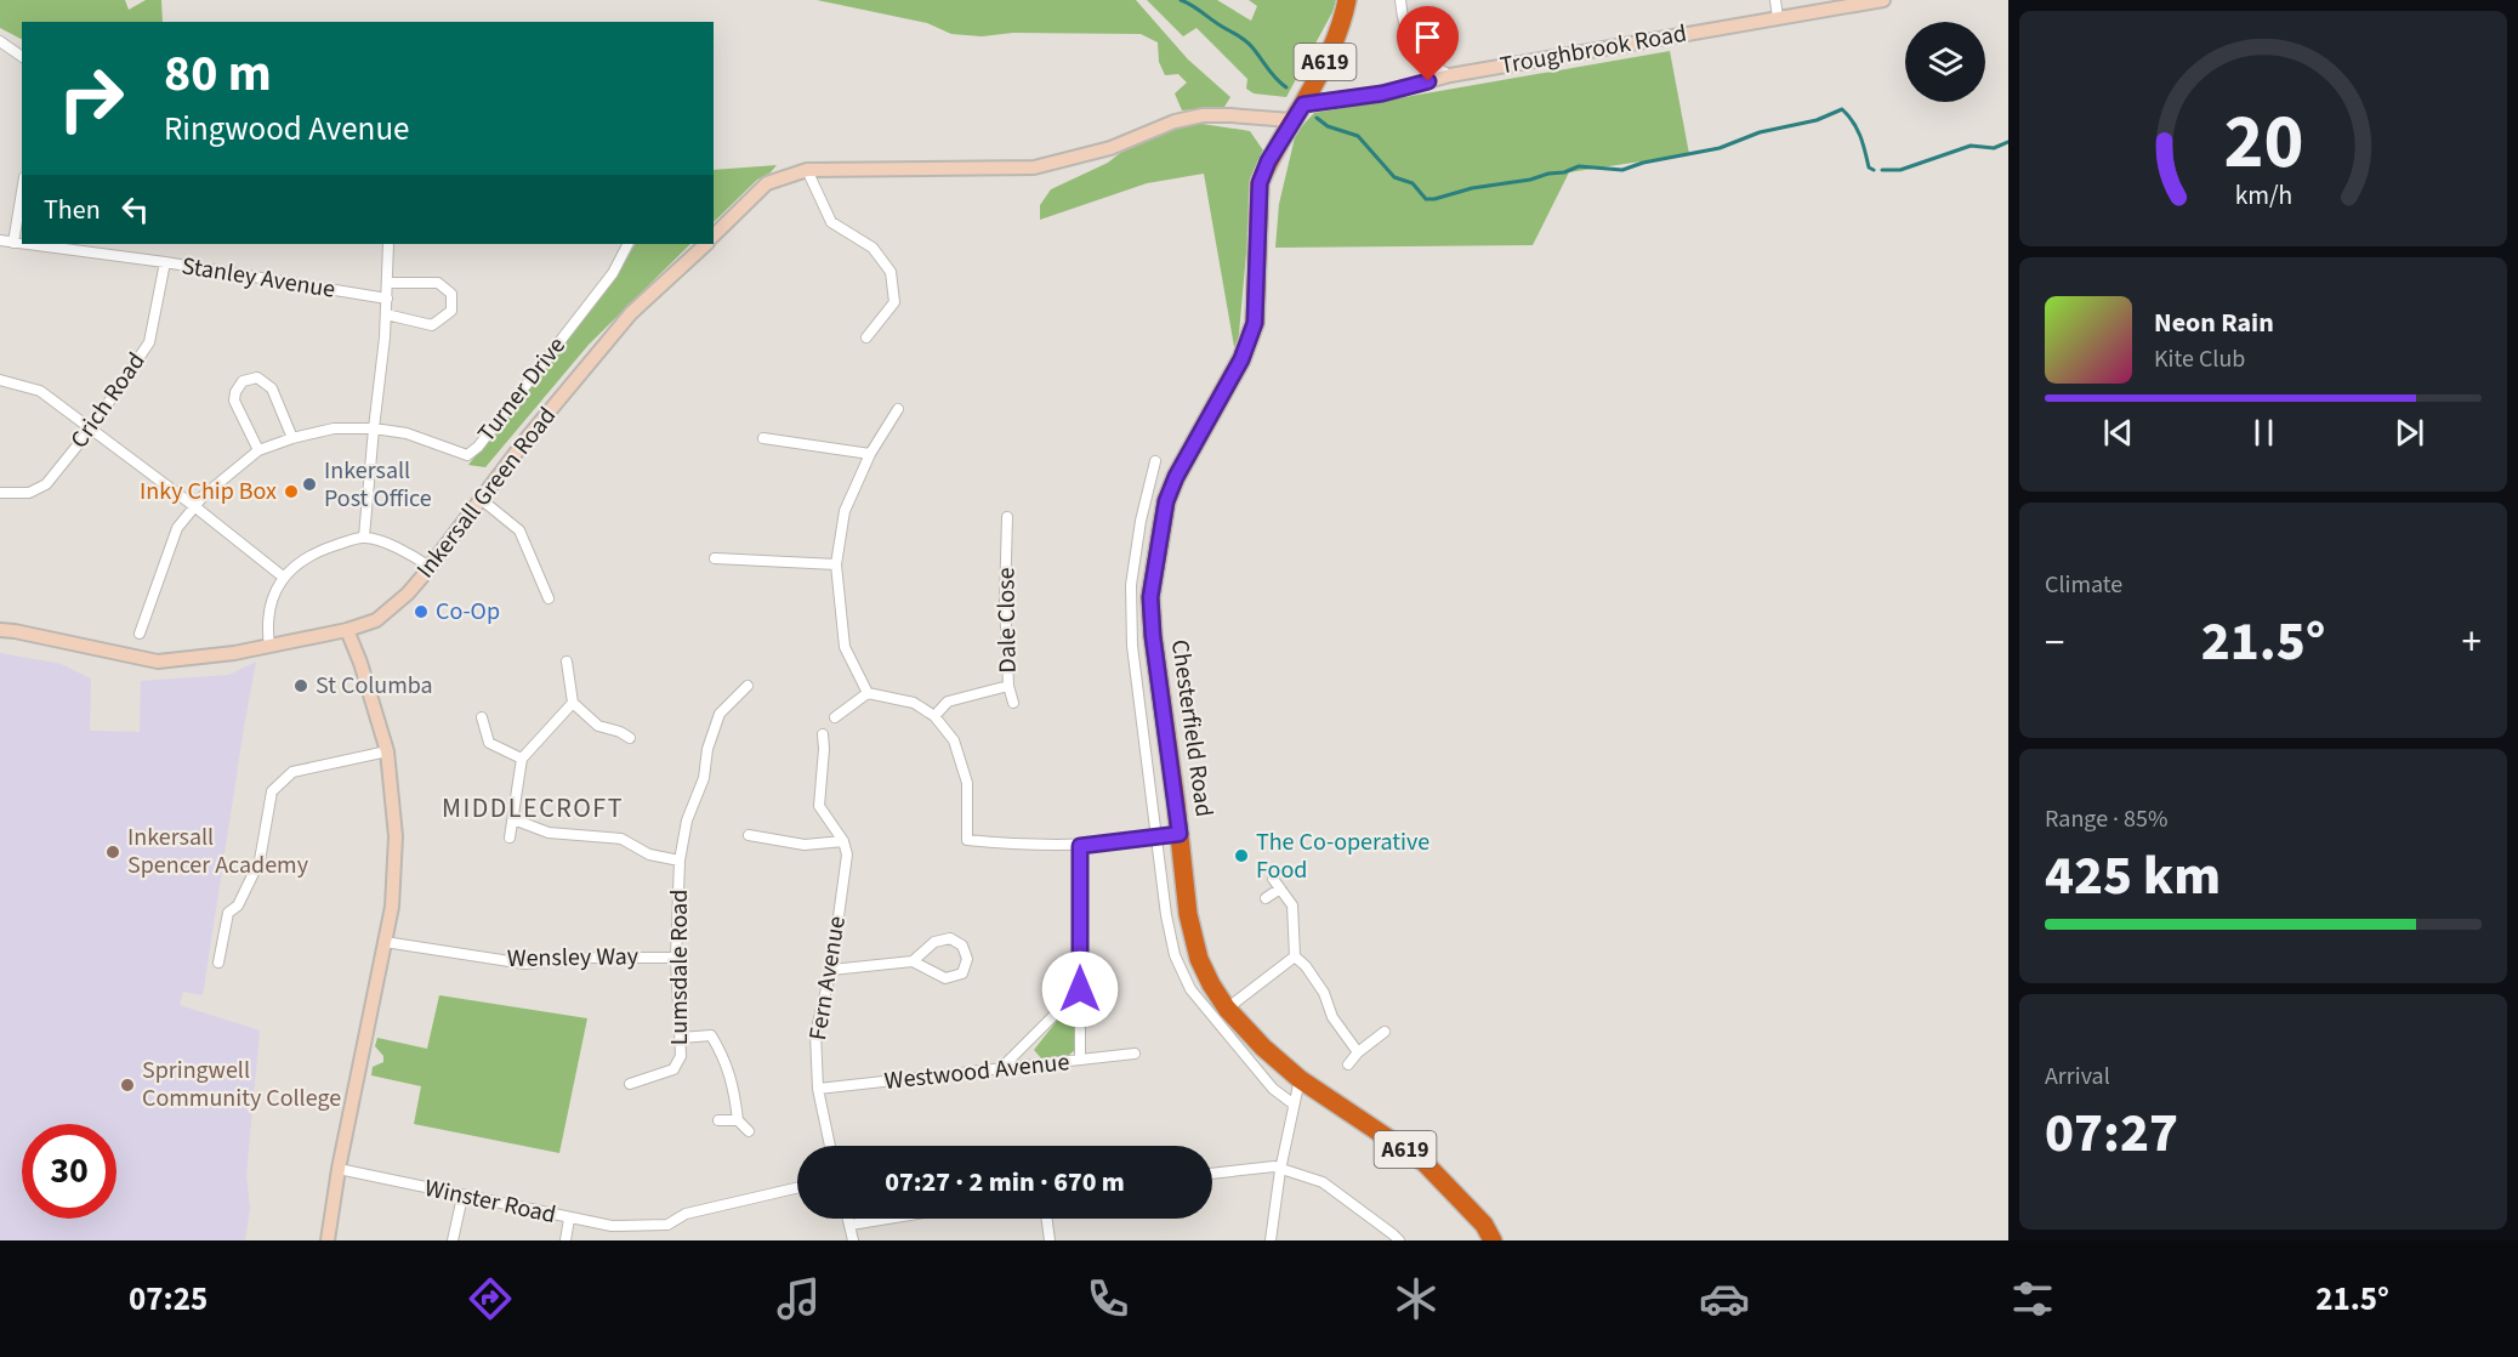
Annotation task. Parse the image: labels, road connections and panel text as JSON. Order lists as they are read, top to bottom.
{
  "streets": {
    "highway": ["A619", "Chesterfield Road"],
    "street": [
      "Troughbrook Road",
      "Stanley Avenue",
      "Turner Drive",
      "Crich Road",
      "Inkersall Green Road",
      "Dale Close",
      "Wensley Way",
      "Lumsdale Road",
      "Fern Avenue",
      "Westwood Avenue",
      "Winster Road"
    ]
  },
  "crossings": [
    ["Troughbrook Road", "A619"],
    ["A619", "Chesterfield Road"],
    ["Stanley Avenue", "Crich Road"],
    ["Wensley Way", "Lumsdale Road"],
    ["Fern Avenue", "Westwood Avenue"]
  ],
  "districts": ["MIDDLECROFT"],
  "places": [
    "Inkersall Post Office",
    "Inky Chip Box",
    "Co-Op",
    "St Columba",
    "Inkersall Spencer Academy",
    "The Co-operative Food",
    "Springwell Community College"
  ],
  "page": {
    "turn": ["80 m", "Ringwood Avenue"],
    "then": "Then",
    "song": ["Neon Rain", "Kite Club"],
    "tile": [
      "Climate",
      ["Range · 85%", "425 km"],
      ["Arrival", "07:27"]
    ],
    "heat": ["−", "21.5°", "+"],
    "limit": "30",
    "trip": "07:27 · 2 min · 670 m",
    "tabs": ["07:25", "21.5°"],
    "gauge": ["20", "km/h"]
  }
}
